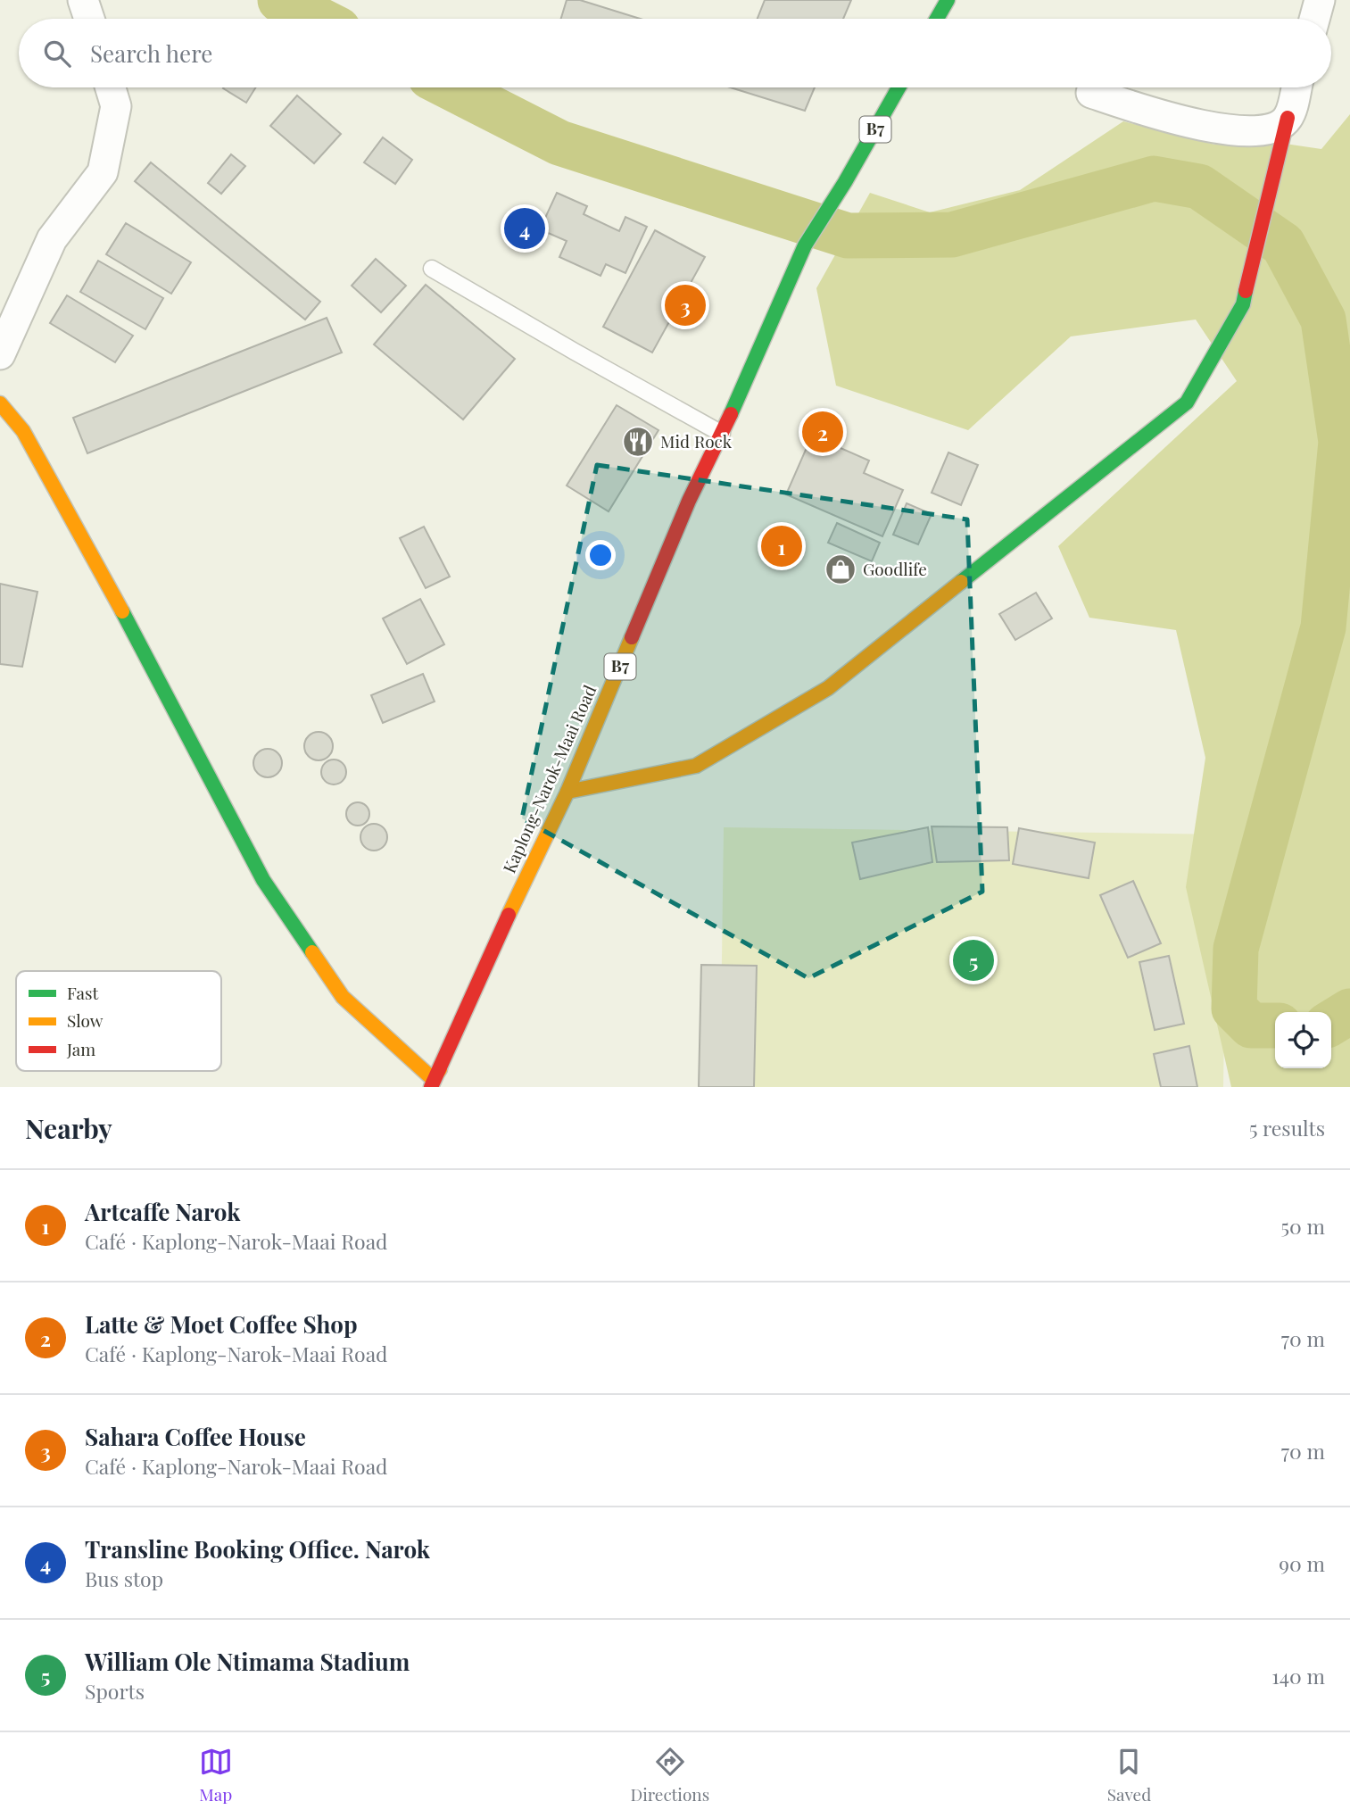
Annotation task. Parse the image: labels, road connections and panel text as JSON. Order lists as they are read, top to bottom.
{
  "streets": {
    "main road": ["B7", "Kaplong-Narok-Maai Road"]
  },
  "places": {
    "restaurant": ["Mid Rock"],
    "shop": ["Goodlife"]
  },
  "legend": ["Fast", "Slow", "Jam"],
  "page": {
    "search": "Search here",
    "pins": [
      "4",
      "3",
      "2",
      "1",
      "5"
    ],
    "heading": ["Nearby", "5 results"],
    "list": [
      {
        "mark": "1",
        "name": "Artcaffe Narok",
        "note": "Café · Kaplong-Narok-Maai Road",
        "value": "50 m"
      },
      {
        "mark": "2",
        "name": "Latte & Moet Coffee Shop",
        "note": "Café · Kaplong-Narok-Maai Road",
        "value": "70 m"
      },
      {
        "mark": "3",
        "name": "Sahara Coffee House",
        "note": "Café · Kaplong-Narok-Maai Road",
        "value": "70 m"
      },
      {
        "mark": "4",
        "name": "Transline Booking Office. Narok",
        "note": "Bus stop",
        "value": "90 m"
      },
      {
        "mark": "5",
        "name": "William Ole Ntimama Stadium",
        "note": "Sports",
        "value": "140 m"
      }
    ],
    "nav": ["Map", "Directions", "Saved"]
  }
}
